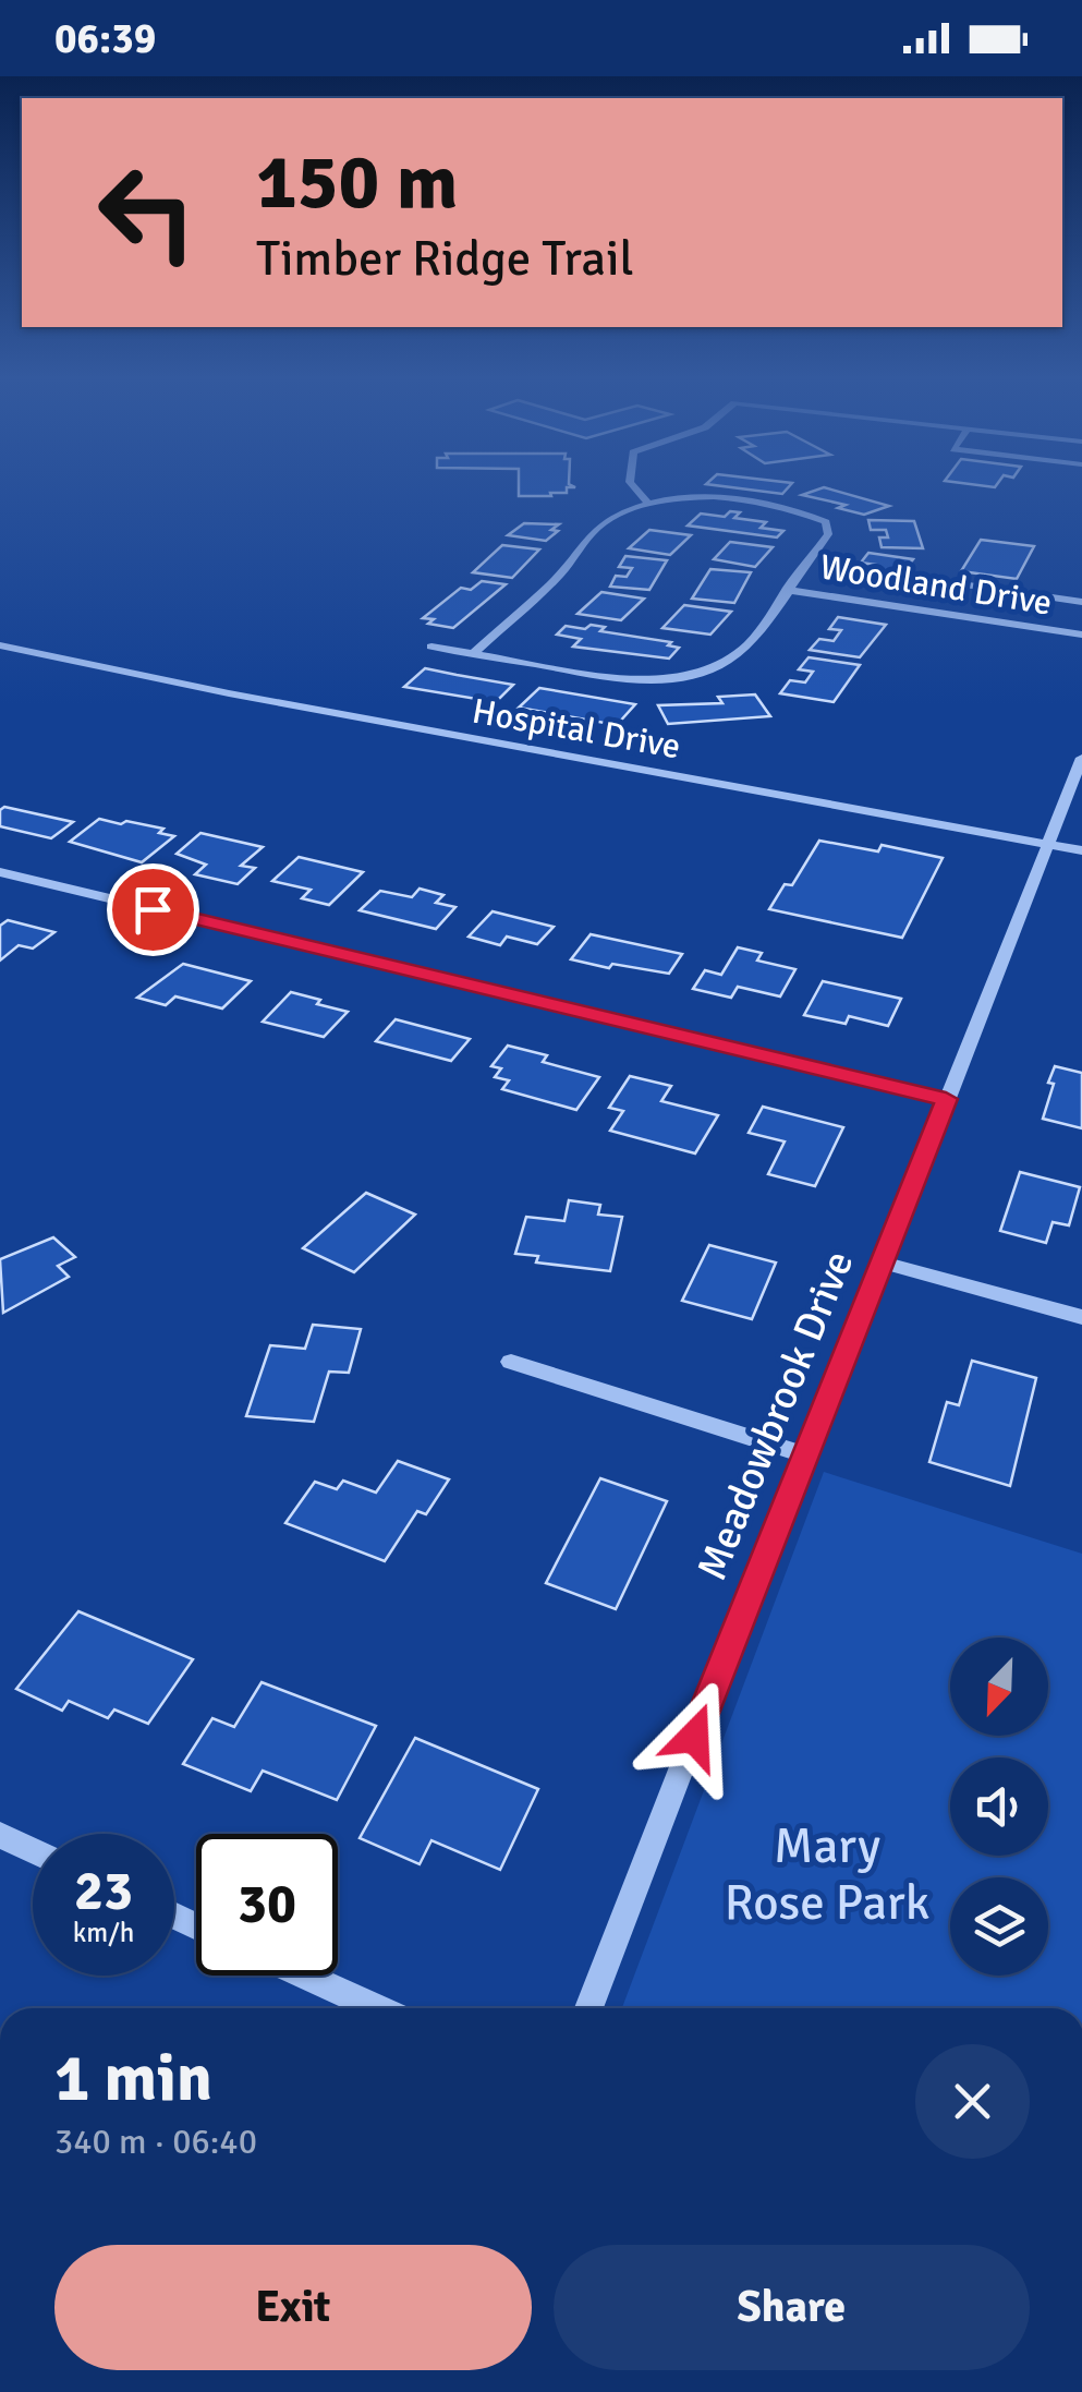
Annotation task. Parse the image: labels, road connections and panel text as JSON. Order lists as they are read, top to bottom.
{
  "streets": {
    "street": ["Woodland Drive", "Hospital Drive", "Meadowbrook Drive"]
  },
  "crossings": [
    ["Hospital Drive", "Meadowbrook Drive"]
  ],
  "parks": ["Mary Rose Park"],
  "north": "bottom left",
  "page": {
    "status": "06:39",
    "turn": ["150 m", "Timber Ridge Trail"],
    "speed": "23 km/h",
    "limit": "30",
    "heading": ["1 min", "340 m · 06:40"],
    "buttons": ["Exit", "Share"]
  }
}
